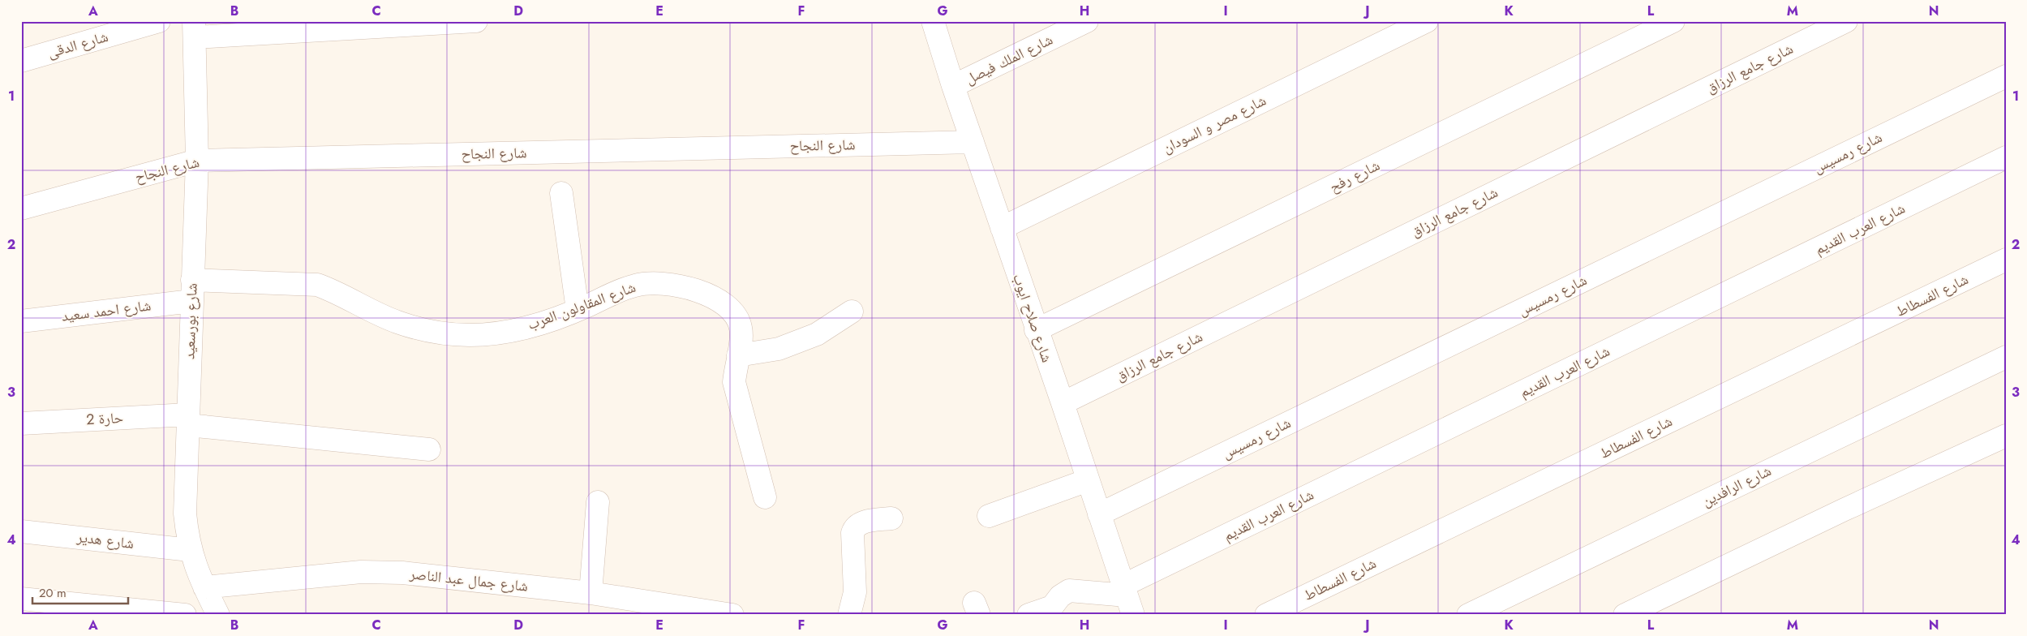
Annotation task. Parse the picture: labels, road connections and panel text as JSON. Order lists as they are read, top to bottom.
{
  "streets": {
    "street": [
      "شارع الدقى",
      "شارع الملك فيصل",
      "شارع جامع الرزاق",
      "شارع مصر و السودان",
      "شارع النجاح",
      "شارع رمسيس",
      "شارع رفح",
      "شارع العرب القديم",
      "شارع الفسطاط",
      "شارع المقاولون العرب",
      "شارع احمد سعيد",
      "شارع صلاح ايوب",
      "شارع بورسعيد",
      "حارة 2",
      "شارع الرافدين",
      "شارع هدير",
      "شارع جمال عبد الناصر"
    ]
  },
  "crossings": [
    ["شارع الملك فيصل", "شارع صلاح ايوب"],
    ["شارع جامع الرزاق", "شارع صلاح ايوب"],
    ["شارع مصر و السودان", "شارع صلاح ايوب"],
    ["شارع النجاح", "شارع صلاح ايوب"],
    ["شارع النجاح", "شارع بورسعيد"],
    ["شارع رمسيس", "شارع صلاح ايوب"],
    ["شارع رفح", "شارع صلاح ايوب"],
    ["شارع العرب القديم", "شارع صلاح ايوب"],
    ["شارع المقاولون العرب", "شارع احمد سعيد"],
    ["شارع المقاولون العرب", "شارع بورسعيد"],
    ["شارع احمد سعيد", "شارع بورسعيد"],
    ["شارع بورسعيد", "حارة 2"],
    ["شارع بورسعيد", "شارع هدير"],
    ["شارع بورسعيد", "شارع جمال عبد الناصر"]
  ],
  "scale_bar": "20 m",
  "grid": {
    "columns": [
      "A",
      "B",
      "C",
      "D",
      "E",
      "F",
      "G",
      "H",
      "I",
      "J",
      "K",
      "L",
      "M",
      "N"
    ],
    "rows": [
      "1",
      "2",
      "3",
      "4"
    ]
  }
}
